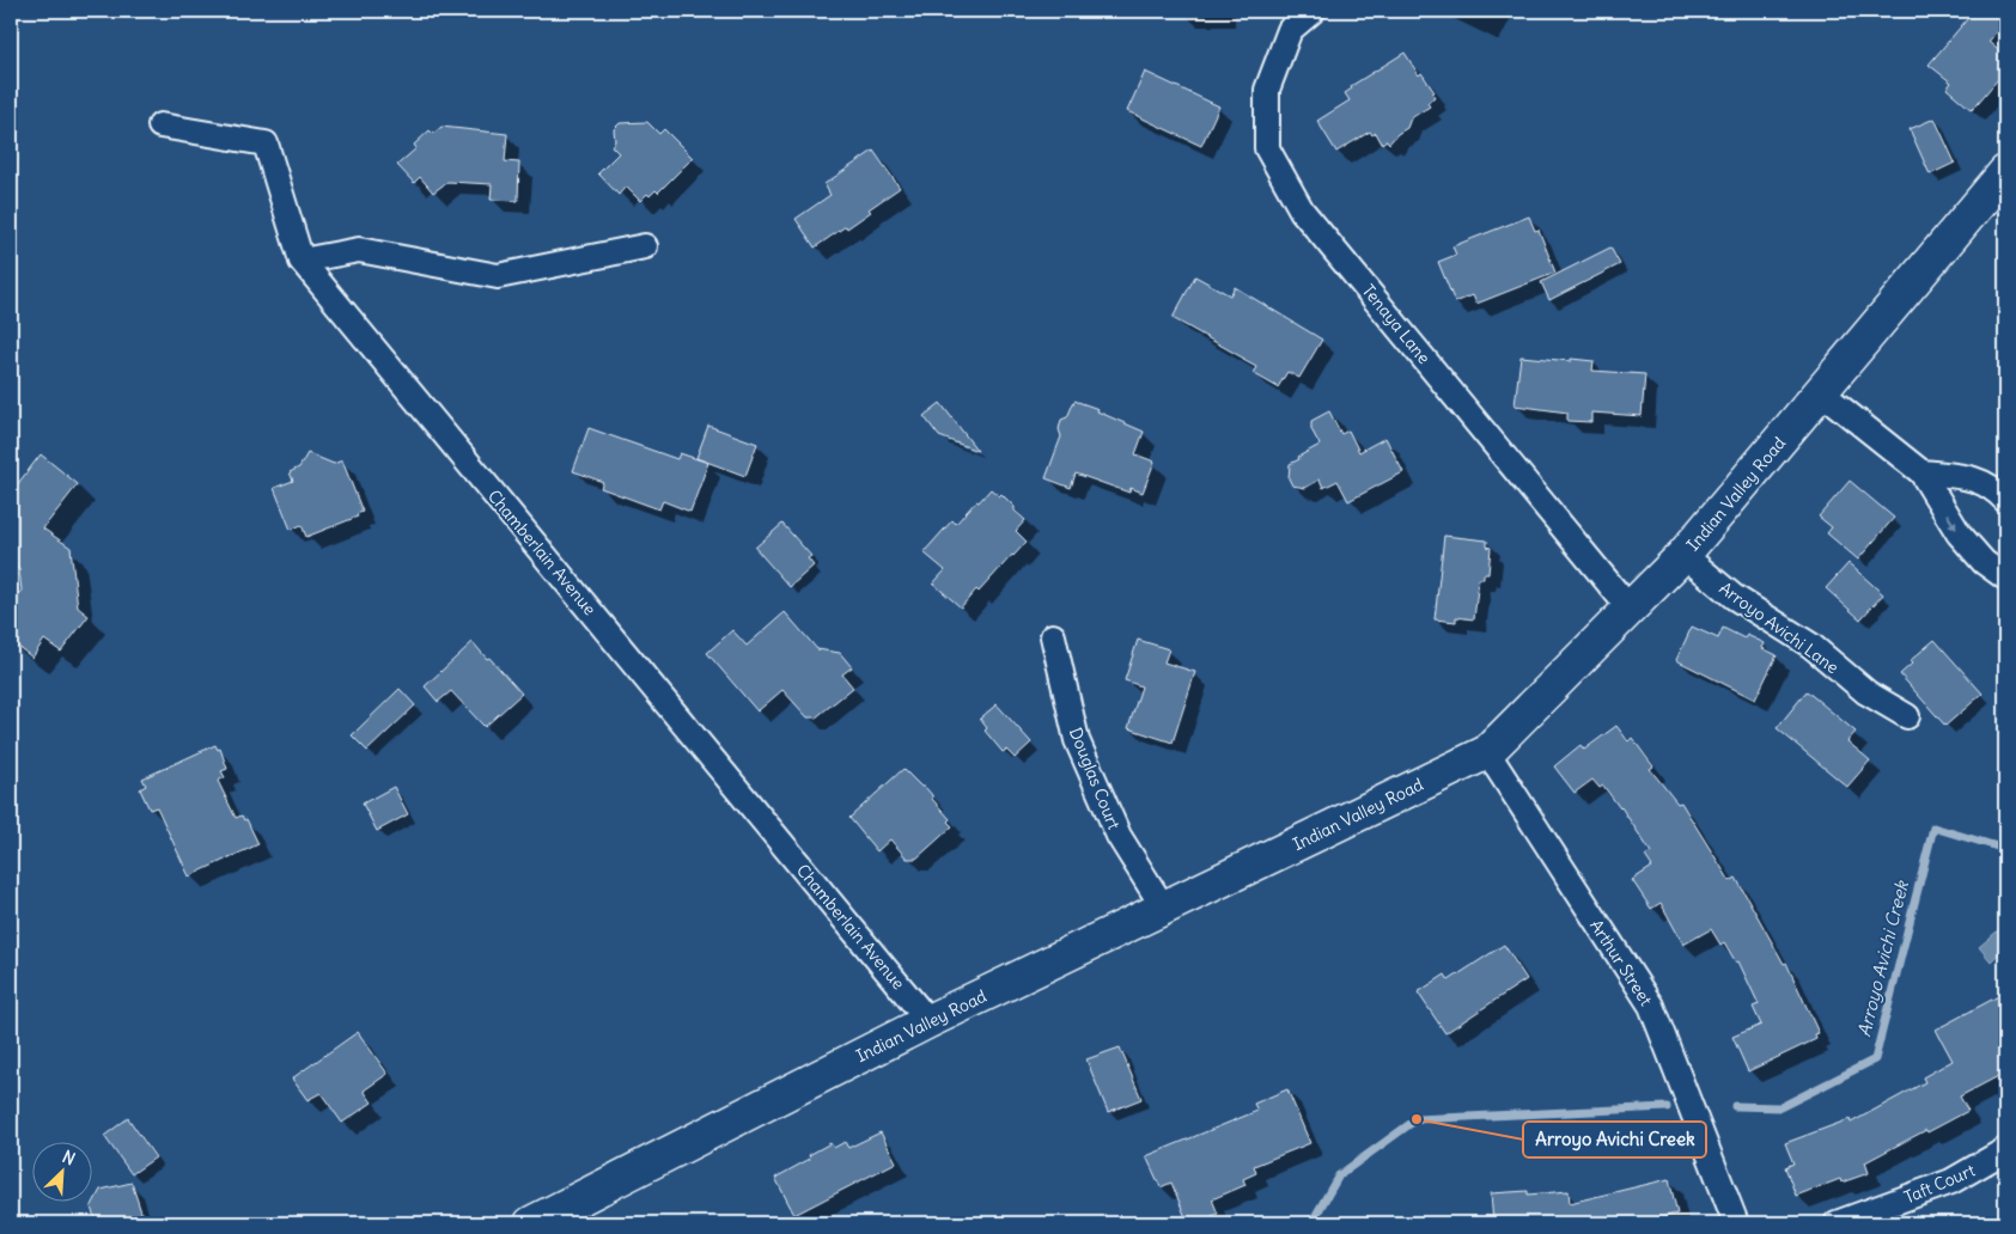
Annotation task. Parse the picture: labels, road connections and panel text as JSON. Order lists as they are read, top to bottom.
{
  "streets": {
    "street": [
      "Tenaya Lane",
      "Indian Valley Road",
      "Chamberlain Avenue",
      "Arroyo Avichi Lane",
      "Douglas Court",
      "Arthur Street",
      "Taft Court"
    ]
  },
  "crossings": [
    ["Tenaya Lane", "Indian Valley Road"],
    ["Indian Valley Road", "Chamberlain Avenue"],
    ["Indian Valley Road", "Arroyo Avichi Lane"],
    ["Indian Valley Road", "Douglas Court"],
    ["Indian Valley Road", "Arthur Street"]
  ],
  "water": ["Arroyo Avichi Creek"],
  "places": ["Arroyo Avichi Creek"],
  "north": "top right"
}
